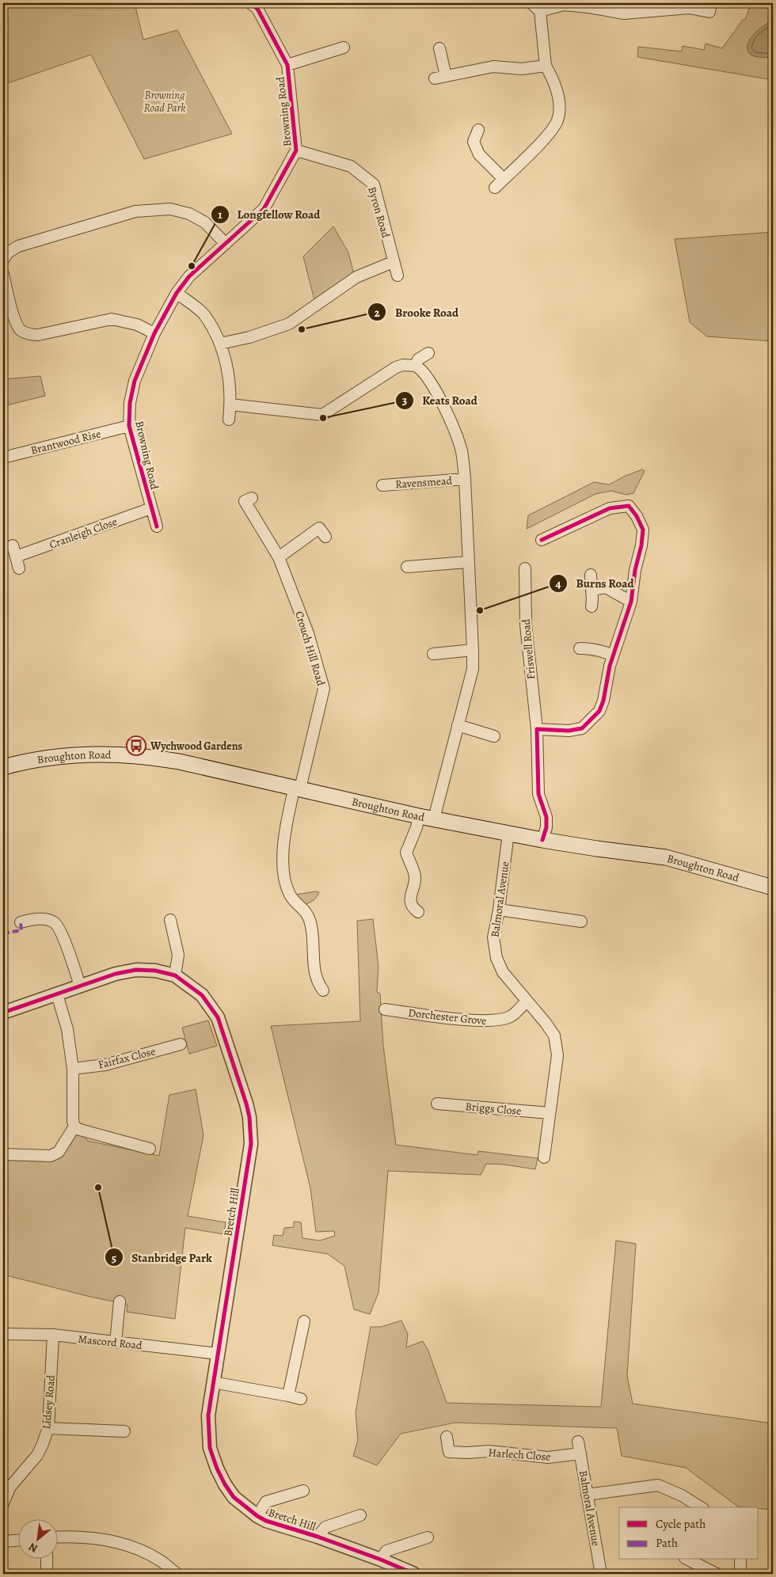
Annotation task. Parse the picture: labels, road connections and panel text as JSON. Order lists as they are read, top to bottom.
{
  "streets": {
    "main road": ["Broughton Road"],
    "street": [
      "Browning Road",
      "Byron Road",
      "Brantwood Rise",
      "Ravensmead",
      "Cranleigh Close",
      "Crouch Hill Road",
      "Friswell Road",
      "Balmoral Avenue",
      "Dorchester Grove",
      "Fairfax Close",
      "Briggs Close",
      "Bretch Hill",
      "Mascord Road",
      "Lidsey Road",
      "Harlech Close"
    ]
  },
  "crossings": [
    ["Browning Road", "Byron Road"],
    ["Browning Road", "Brantwood Rise"],
    ["Browning Road", "Cranleigh Close"],
    ["Crouch Hill Road", "Broughton Road"],
    ["Friswell Road", "Broughton Road"],
    ["Broughton Road", "Balmoral Avenue"],
    ["Balmoral Avenue", "Dorchester Grove"],
    ["Balmoral Avenue", "Briggs Close"],
    ["Balmoral Avenue", "Harlech Close"],
    ["Bretch Hill", "Mascord Road"],
    ["Mascord Road", "Lidsey Road"]
  ],
  "parks": ["Browning Road Park"],
  "places": {
    "other": [
      "Longfellow Road",
      "Brooke Road",
      "Keats Road",
      "Burns Road",
      "Stanbridge Park"
    ],
    "bus stop": ["Wychwood Gardens"]
  },
  "legend": ["Cycle path", "Path"],
  "north": "bottom left"
}
